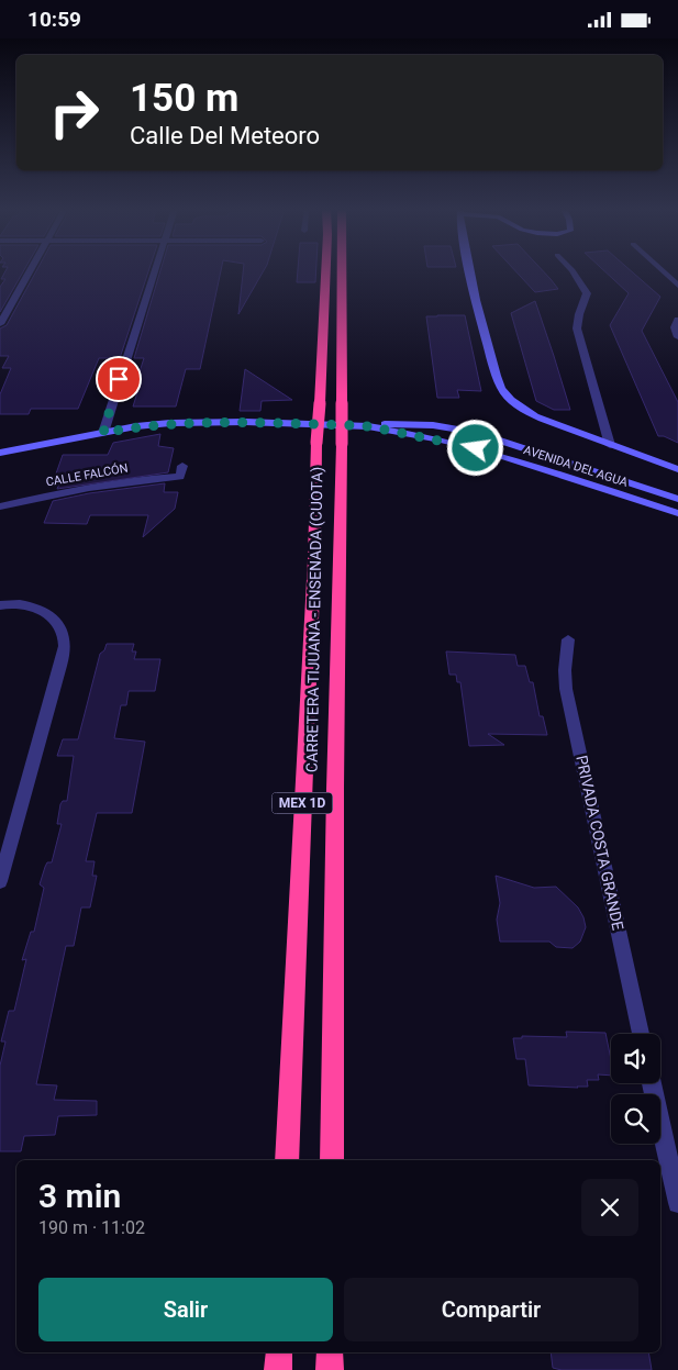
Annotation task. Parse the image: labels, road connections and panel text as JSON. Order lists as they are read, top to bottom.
{
  "streets": {
    "highway": ["CARRETERA TIJUANA - ENSENADA (CUOTA)", "MEX 1D"],
    "main road": ["AVENIDA DEL AGUA"],
    "street": ["CALLE FALCÓN", "PRIVADA COSTA GRANDE"]
  },
  "page": {
    "status": "10:59",
    "turn": ["150 m", "Calle Del Meteoro"],
    "heading": ["3 min", "190 m · 11:02"],
    "buttons": ["Salir", "Compartir"]
  }
}
